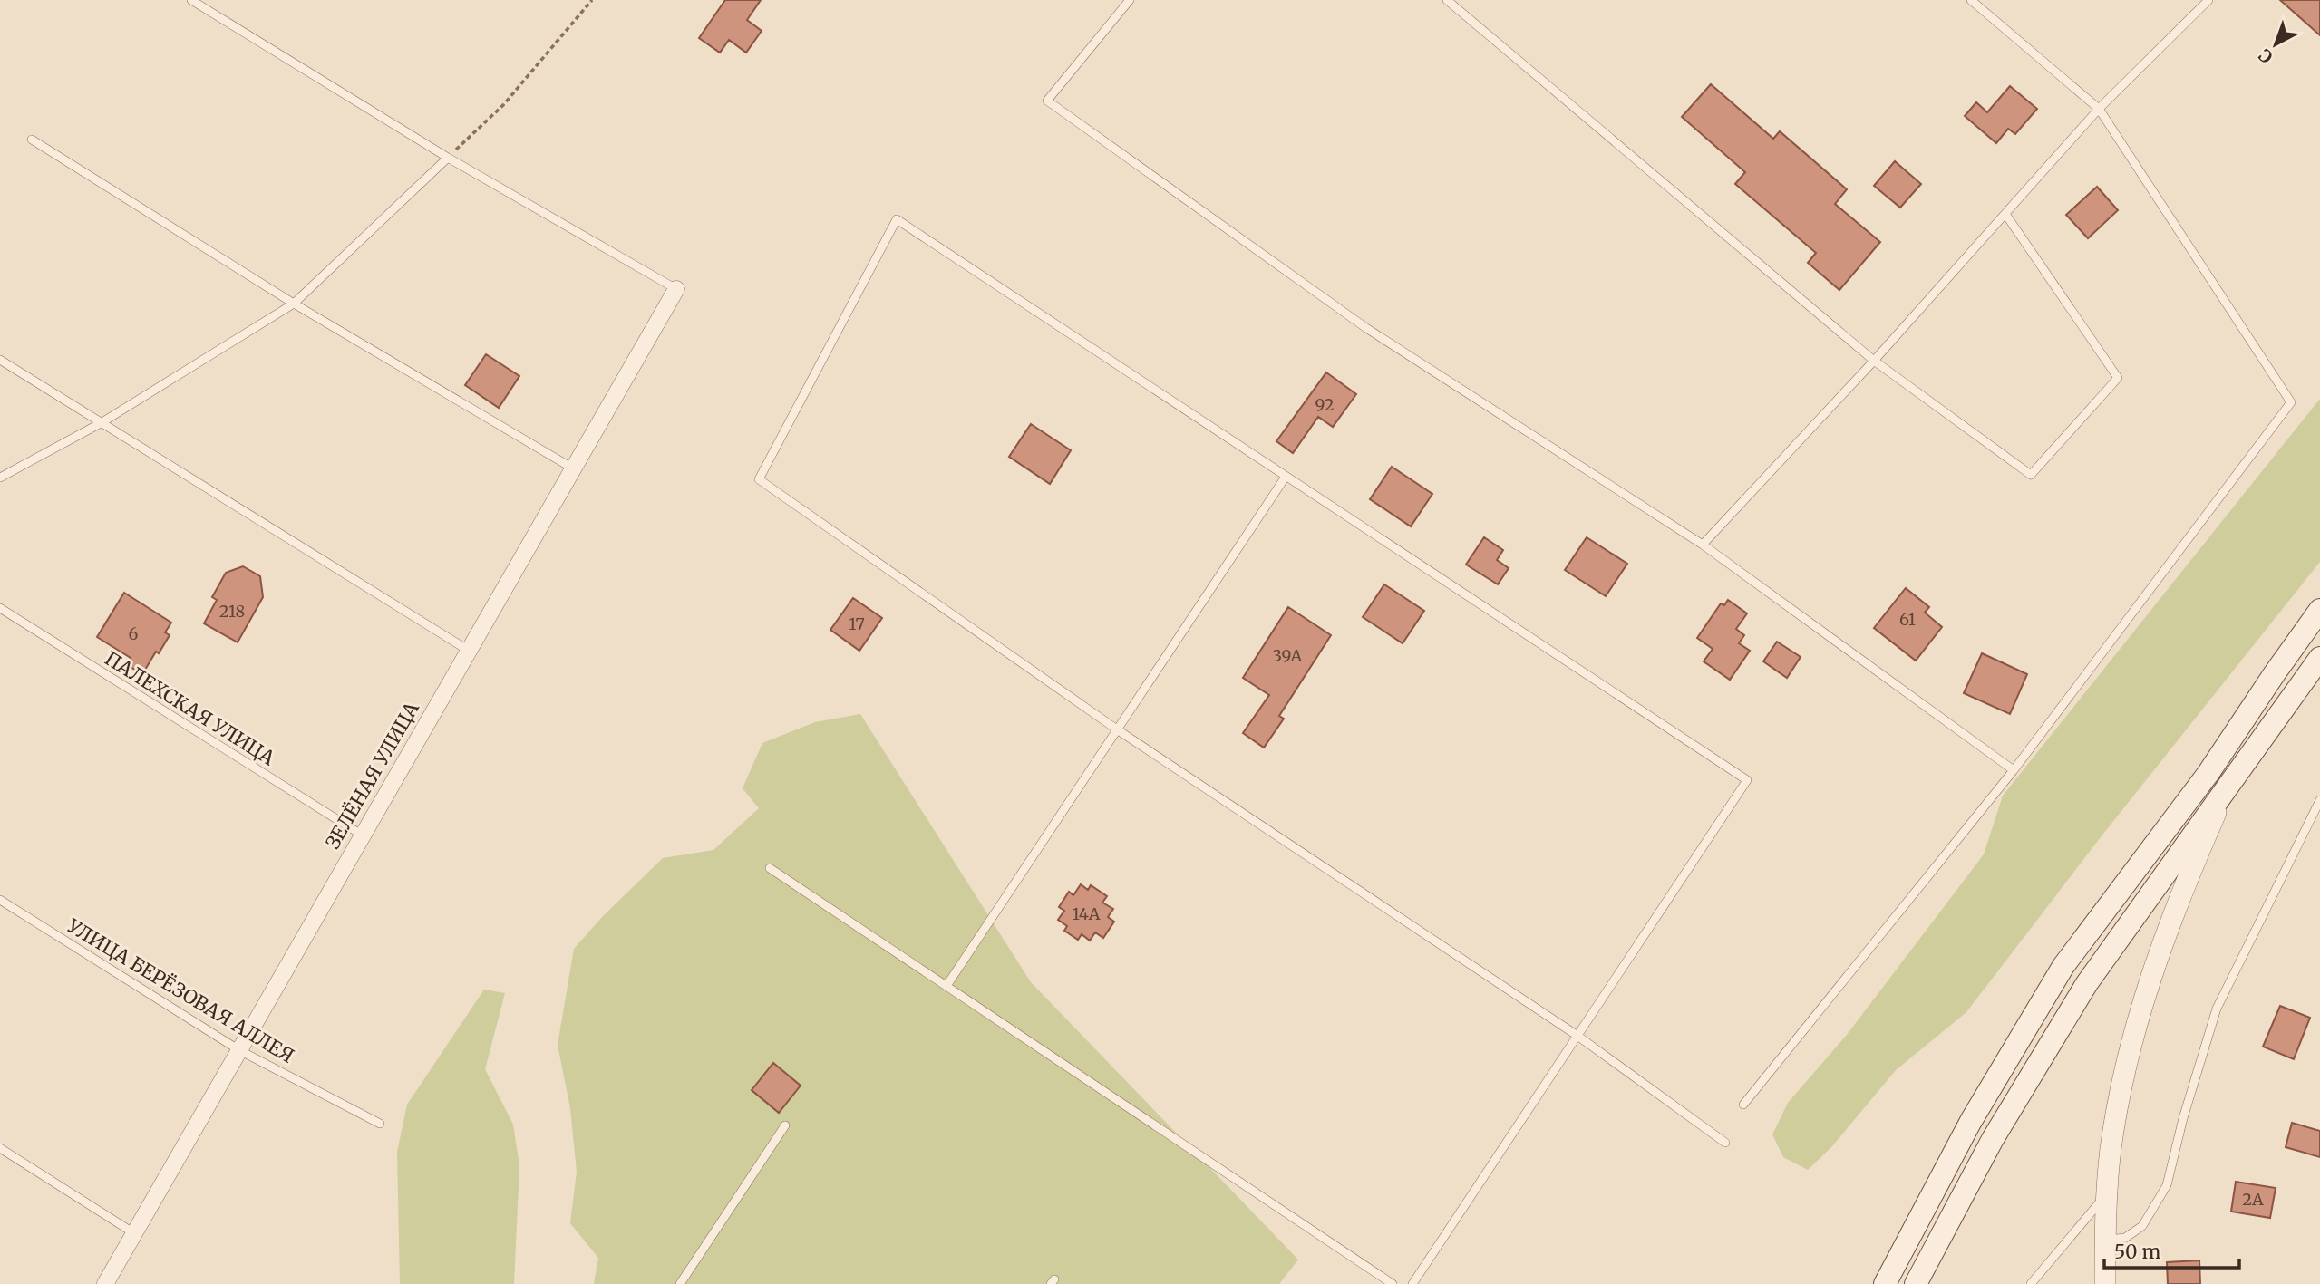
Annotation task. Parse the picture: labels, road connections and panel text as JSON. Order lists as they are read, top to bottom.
{
  "streets": {
    "street": ["ЗЕЛЁНАЯ УЛИЦА"],
    "lane": ["ПАЛЕХСКАЯ УЛИЦА", "УЛИЦА БЕРЁЗОВАЯ АЛЛЕЯ"]
  },
  "crossings": [
    ["ПАЛЕХСКАЯ УЛИЦА", "ЗЕЛЁНАЯ УЛИЦА"],
    ["ЗЕЛЁНАЯ УЛИЦА", "УЛИЦА БЕРЁЗОВАЯ АЛЛЕЯ"]
  ],
  "house_numbers": [
    "92",
    "218",
    "61",
    "17",
    "6",
    "39А",
    "14А",
    "2А"
  ],
  "scale_bar": "50 m",
  "north": "bottom left"
}
